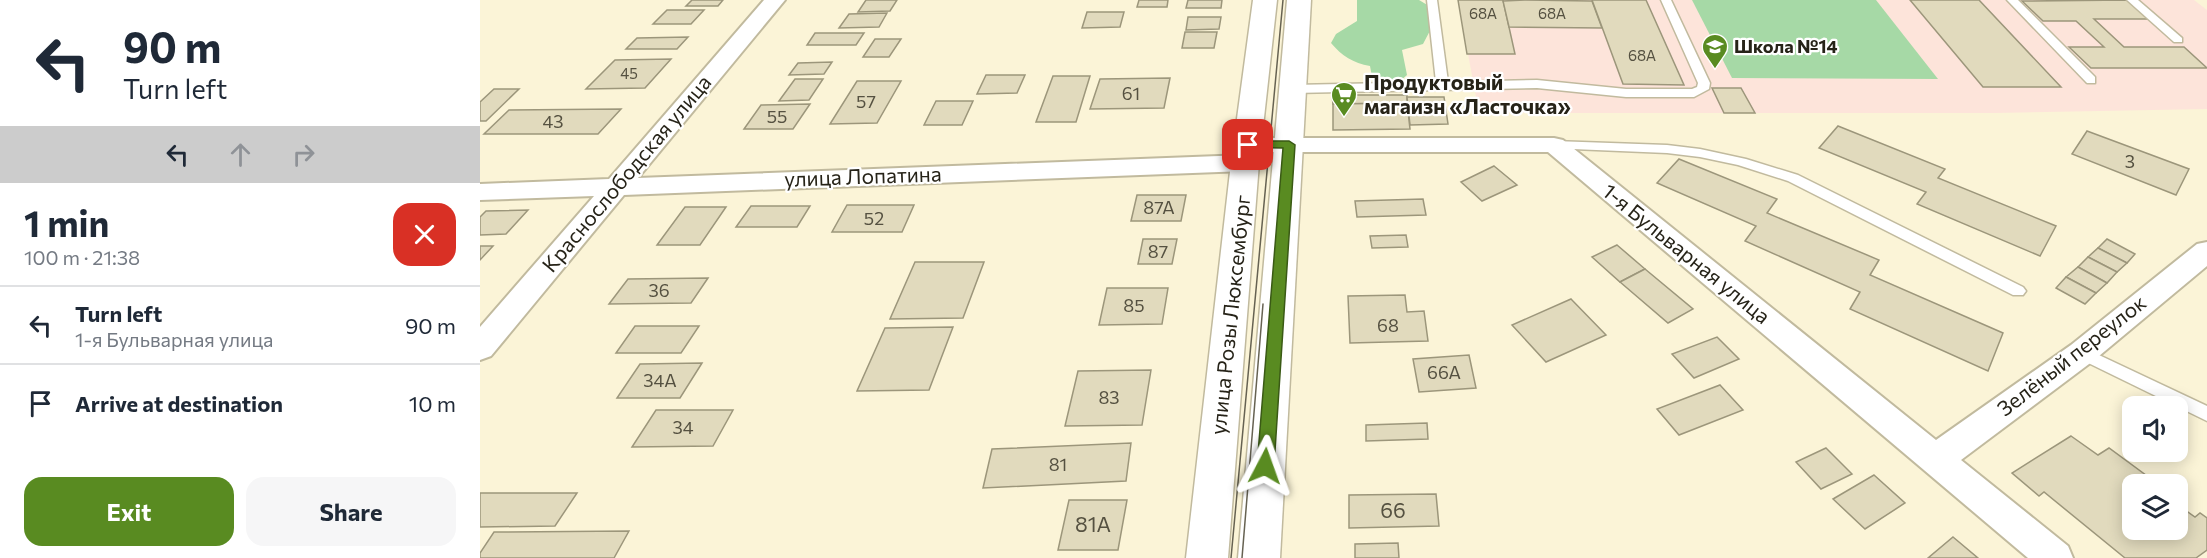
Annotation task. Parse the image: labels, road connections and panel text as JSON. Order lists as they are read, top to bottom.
{
  "streets": {
    "street": [
      "Краснослободская улица",
      "улица Лопатина",
      "1-я Бульварная улица",
      "улица Розы Люксембург",
      "Зелёный переулок"
    ]
  },
  "crossings": [
    ["Краснослободская улица", "улица Лопатина"],
    ["улица Лопатина", "улица Розы Люксембург"],
    ["1-я Бульварная улица", "Зелёный переулок"]
  ],
  "places": {
    "school or university": ["Школа №14"],
    "supermarket": ["Продуктовый магаизн «Ласточка»"]
  },
  "house_numbers": [
    "68А",
    "68А",
    "68А",
    "45",
    "61",
    "57",
    "55",
    "43",
    "3",
    "87А",
    "52",
    "87",
    "36",
    "85",
    "68",
    "66А",
    "34А",
    "83",
    "34",
    "81",
    "66",
    "81А"
  ],
  "page": {
    "turn": ["90 m", "Turn left"],
    "heading": ["1 min", "100 m · 21:38"],
    "list": [
      {
        "name": "Turn left",
        "note": "1-я Бульварная улица",
        "value": "90 m"
      },
      {
        "name": "Arrive at destination",
        "value": "10 m"
      }
    ],
    "buttons": ["Exit", "Share"]
  }
}
